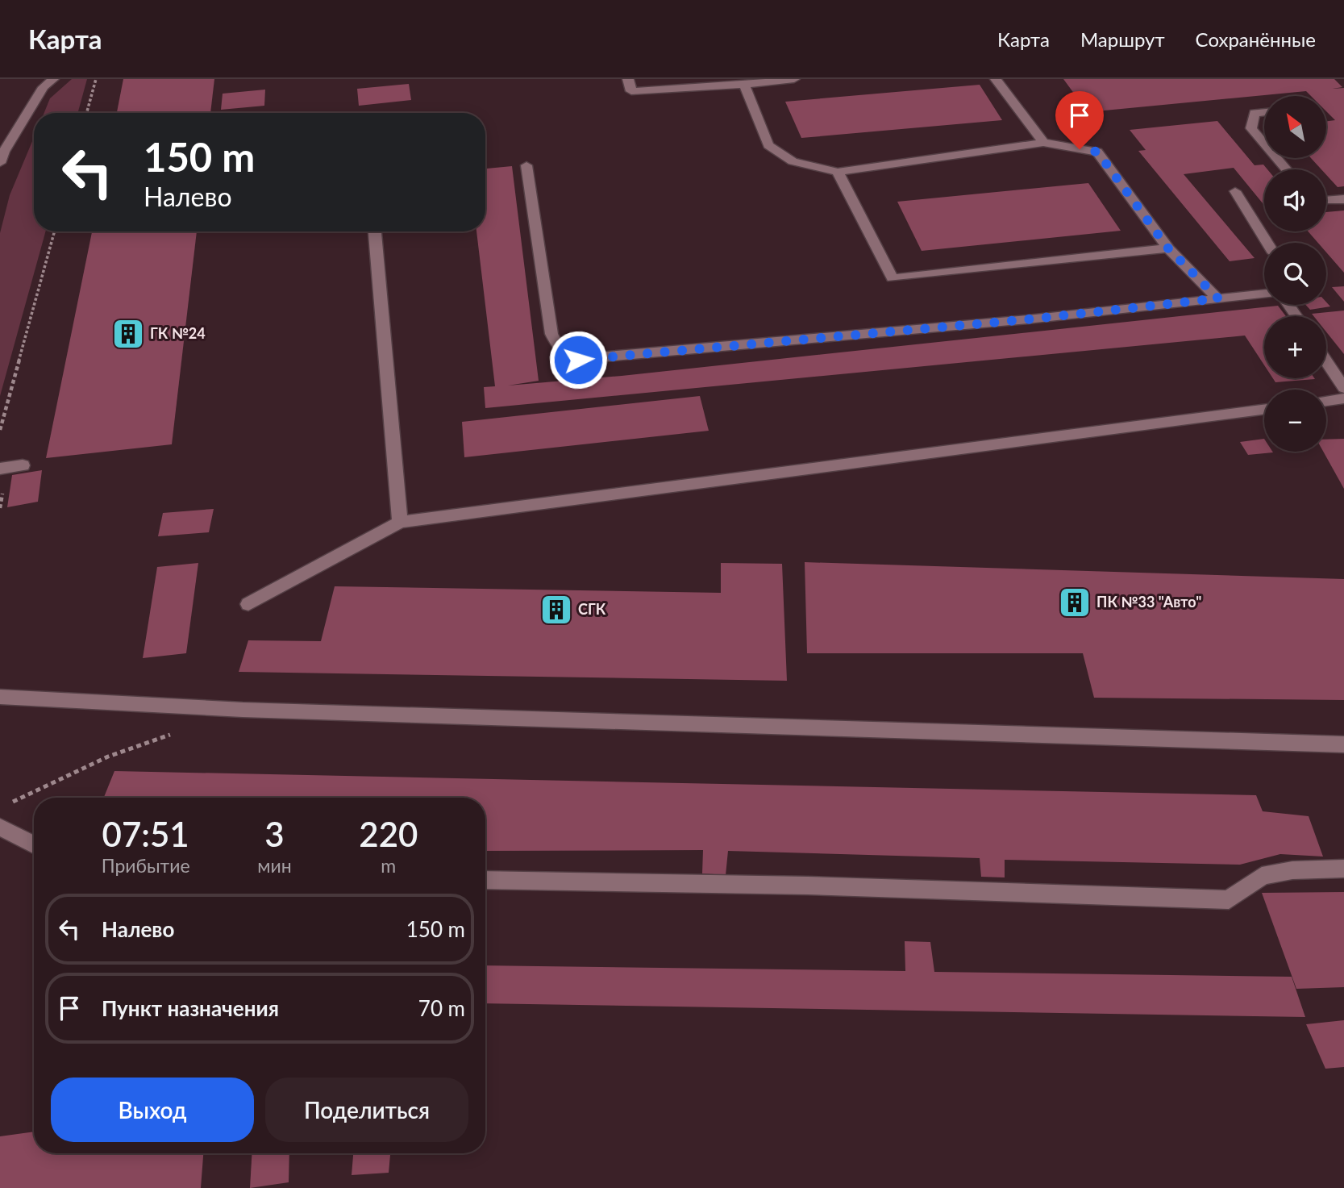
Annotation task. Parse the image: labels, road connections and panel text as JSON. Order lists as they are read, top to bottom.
{
  "places": {
    "building": ["ГК №24", "ПК №33 \"Авто\"", "СГК"]
  },
  "north": "top left",
  "page": {
    "header": "Карта",
    "nav": ["Карта", "Маршрут", "Сохранённые"],
    "map_buttons": ["+", "−"],
    "turn": ["150 m", "Налево"],
    "eta": [
      "07:51",
      "Прибытие",
      "3",
      "мин",
      "220",
      "m"
    ],
    "list": [
      {
        "name": "Налево",
        "value": "150 m"
      },
      {
        "name": "Пункт назначения",
        "value": "70 m"
      }
    ],
    "buttons": ["Выход", "Поделиться"]
  }
}
